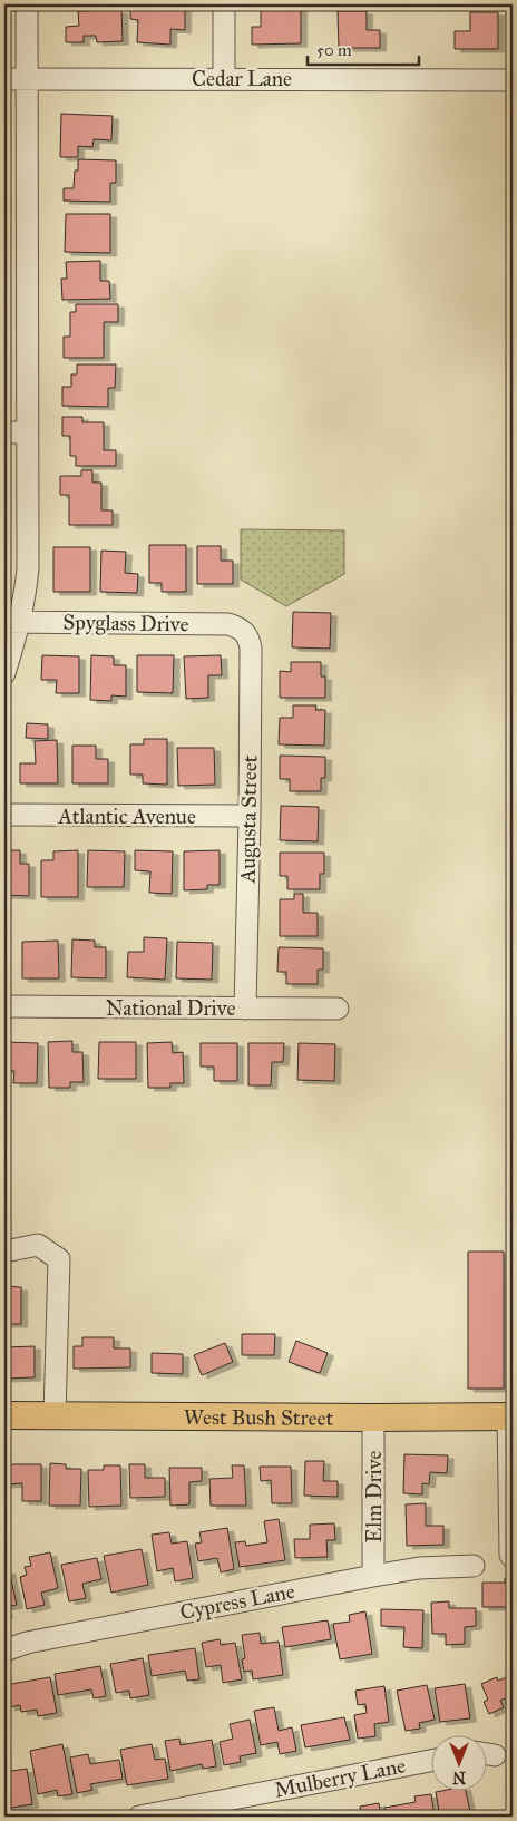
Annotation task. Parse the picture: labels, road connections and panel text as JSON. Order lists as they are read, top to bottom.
{
  "streets": {
    "main road": ["West Bush Street"],
    "street": [
      "Cedar Lane",
      "Spyglass Drive",
      "Atlantic Avenue",
      "Augusta Street",
      "National Drive",
      "Elm Drive",
      "Cypress Lane",
      "Mulberry Lane"
    ]
  },
  "crossings": [
    ["Spyglass Drive", "Augusta Street"],
    ["Atlantic Avenue", "Augusta Street"],
    ["Augusta Street", "National Drive"],
    ["West Bush Street", "Elm Drive"],
    ["Elm Drive", "Cypress Lane"]
  ],
  "scale_bar": "50 m",
  "north": "bottom"
}
